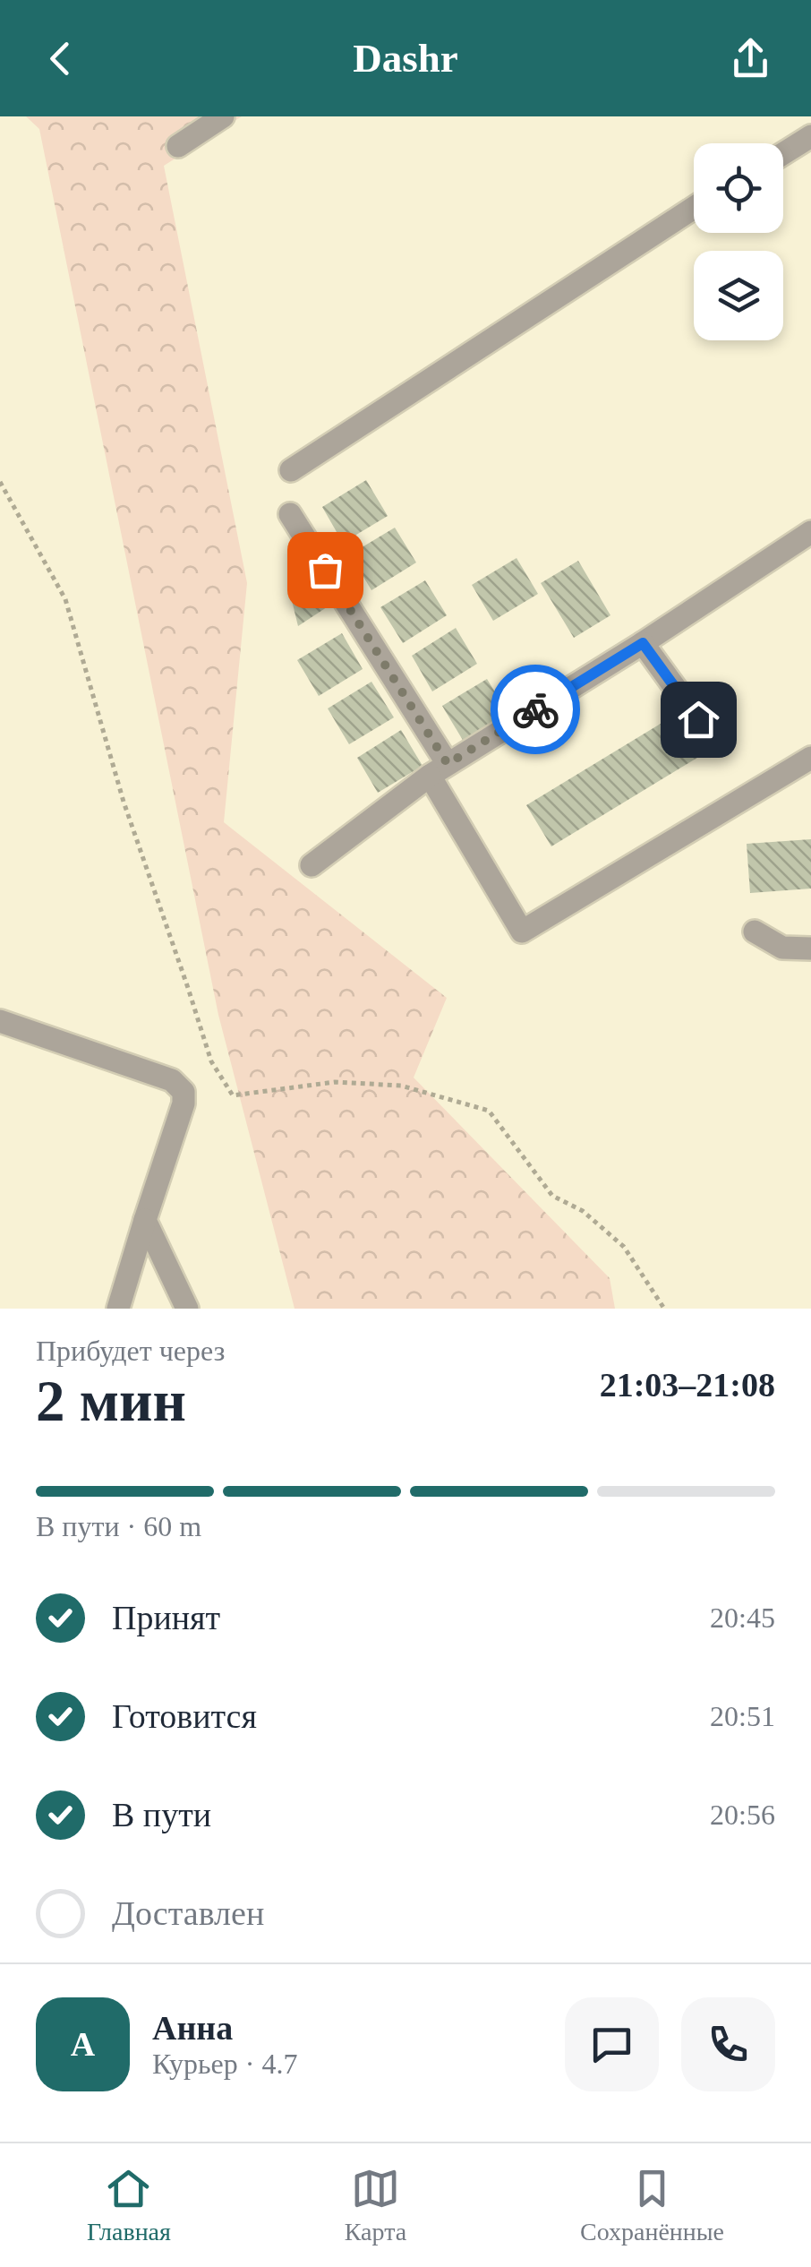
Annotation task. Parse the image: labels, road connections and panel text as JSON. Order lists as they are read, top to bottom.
{
  "page": {
    "header": "Dashr",
    "heading": ["2 мин", "Прибудет через", "21:03–21:08"],
    "panel": ["Анна", "Курьер · 4.7"],
    "bar": "В пути · 60 m",
    "list": [
      ["Принят", "20:45"],
      ["Готовится", "20:51"],
      ["В пути", "20:56"],
      "Доставлен"
    ],
    "round": "А",
    "tabs": ["Главная", "Карта", "Сохранённые"]
  }
}
